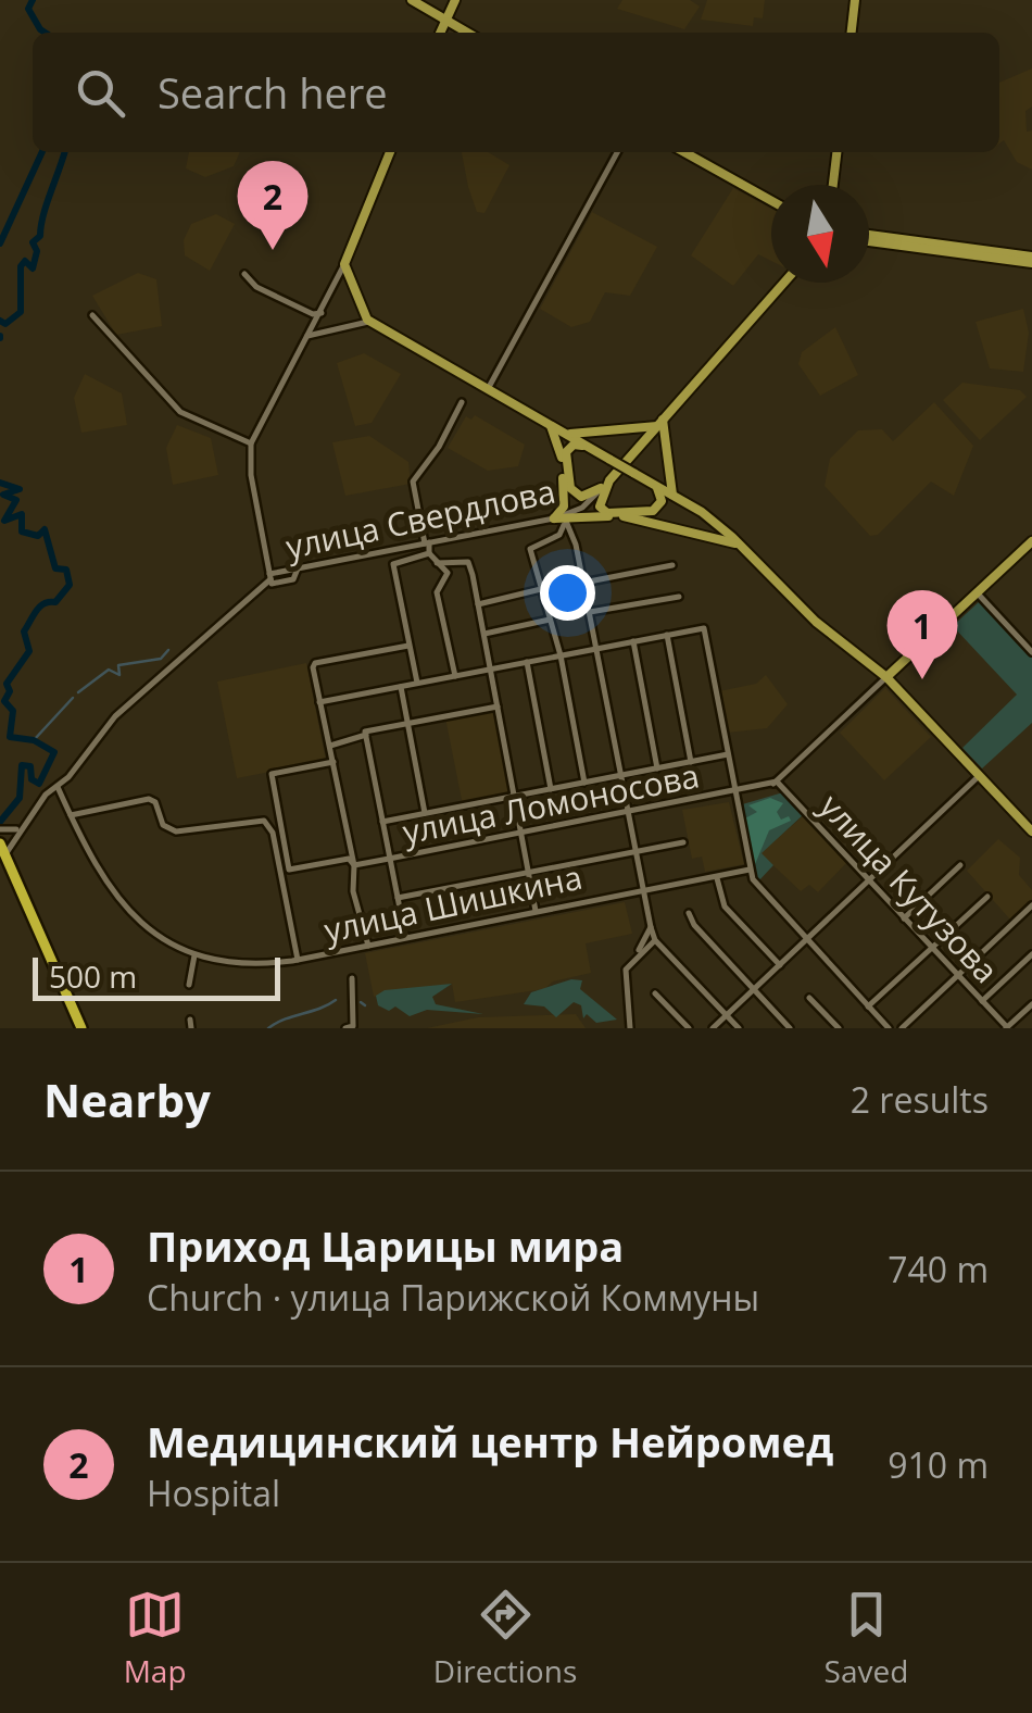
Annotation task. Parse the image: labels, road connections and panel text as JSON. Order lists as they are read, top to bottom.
{
  "streets": {
    "main road": ["улица Свердлова"],
    "street": ["улица Ломоносова", "улица Кутузова", "улица Шишкина"]
  },
  "crossings": [
    ["улица Ломоносова", "улица Кутузова"]
  ],
  "scale_bar": "500 m",
  "north": "bottom",
  "page": {
    "search": "Search here",
    "pins": ["2", "1"],
    "scale": "500 m",
    "heading": ["Nearby", "2 results"],
    "list": [
      {
        "mark": "1",
        "name": "Приход Царицы мира",
        "note": "Church · улица Парижской Коммуны",
        "value": "740 m"
      },
      {
        "mark": "2",
        "name": "Медицинский центр Нейромед",
        "note": "Hospital",
        "value": "910 m"
      }
    ],
    "nav": ["Map", "Directions", "Saved"]
  }
}
